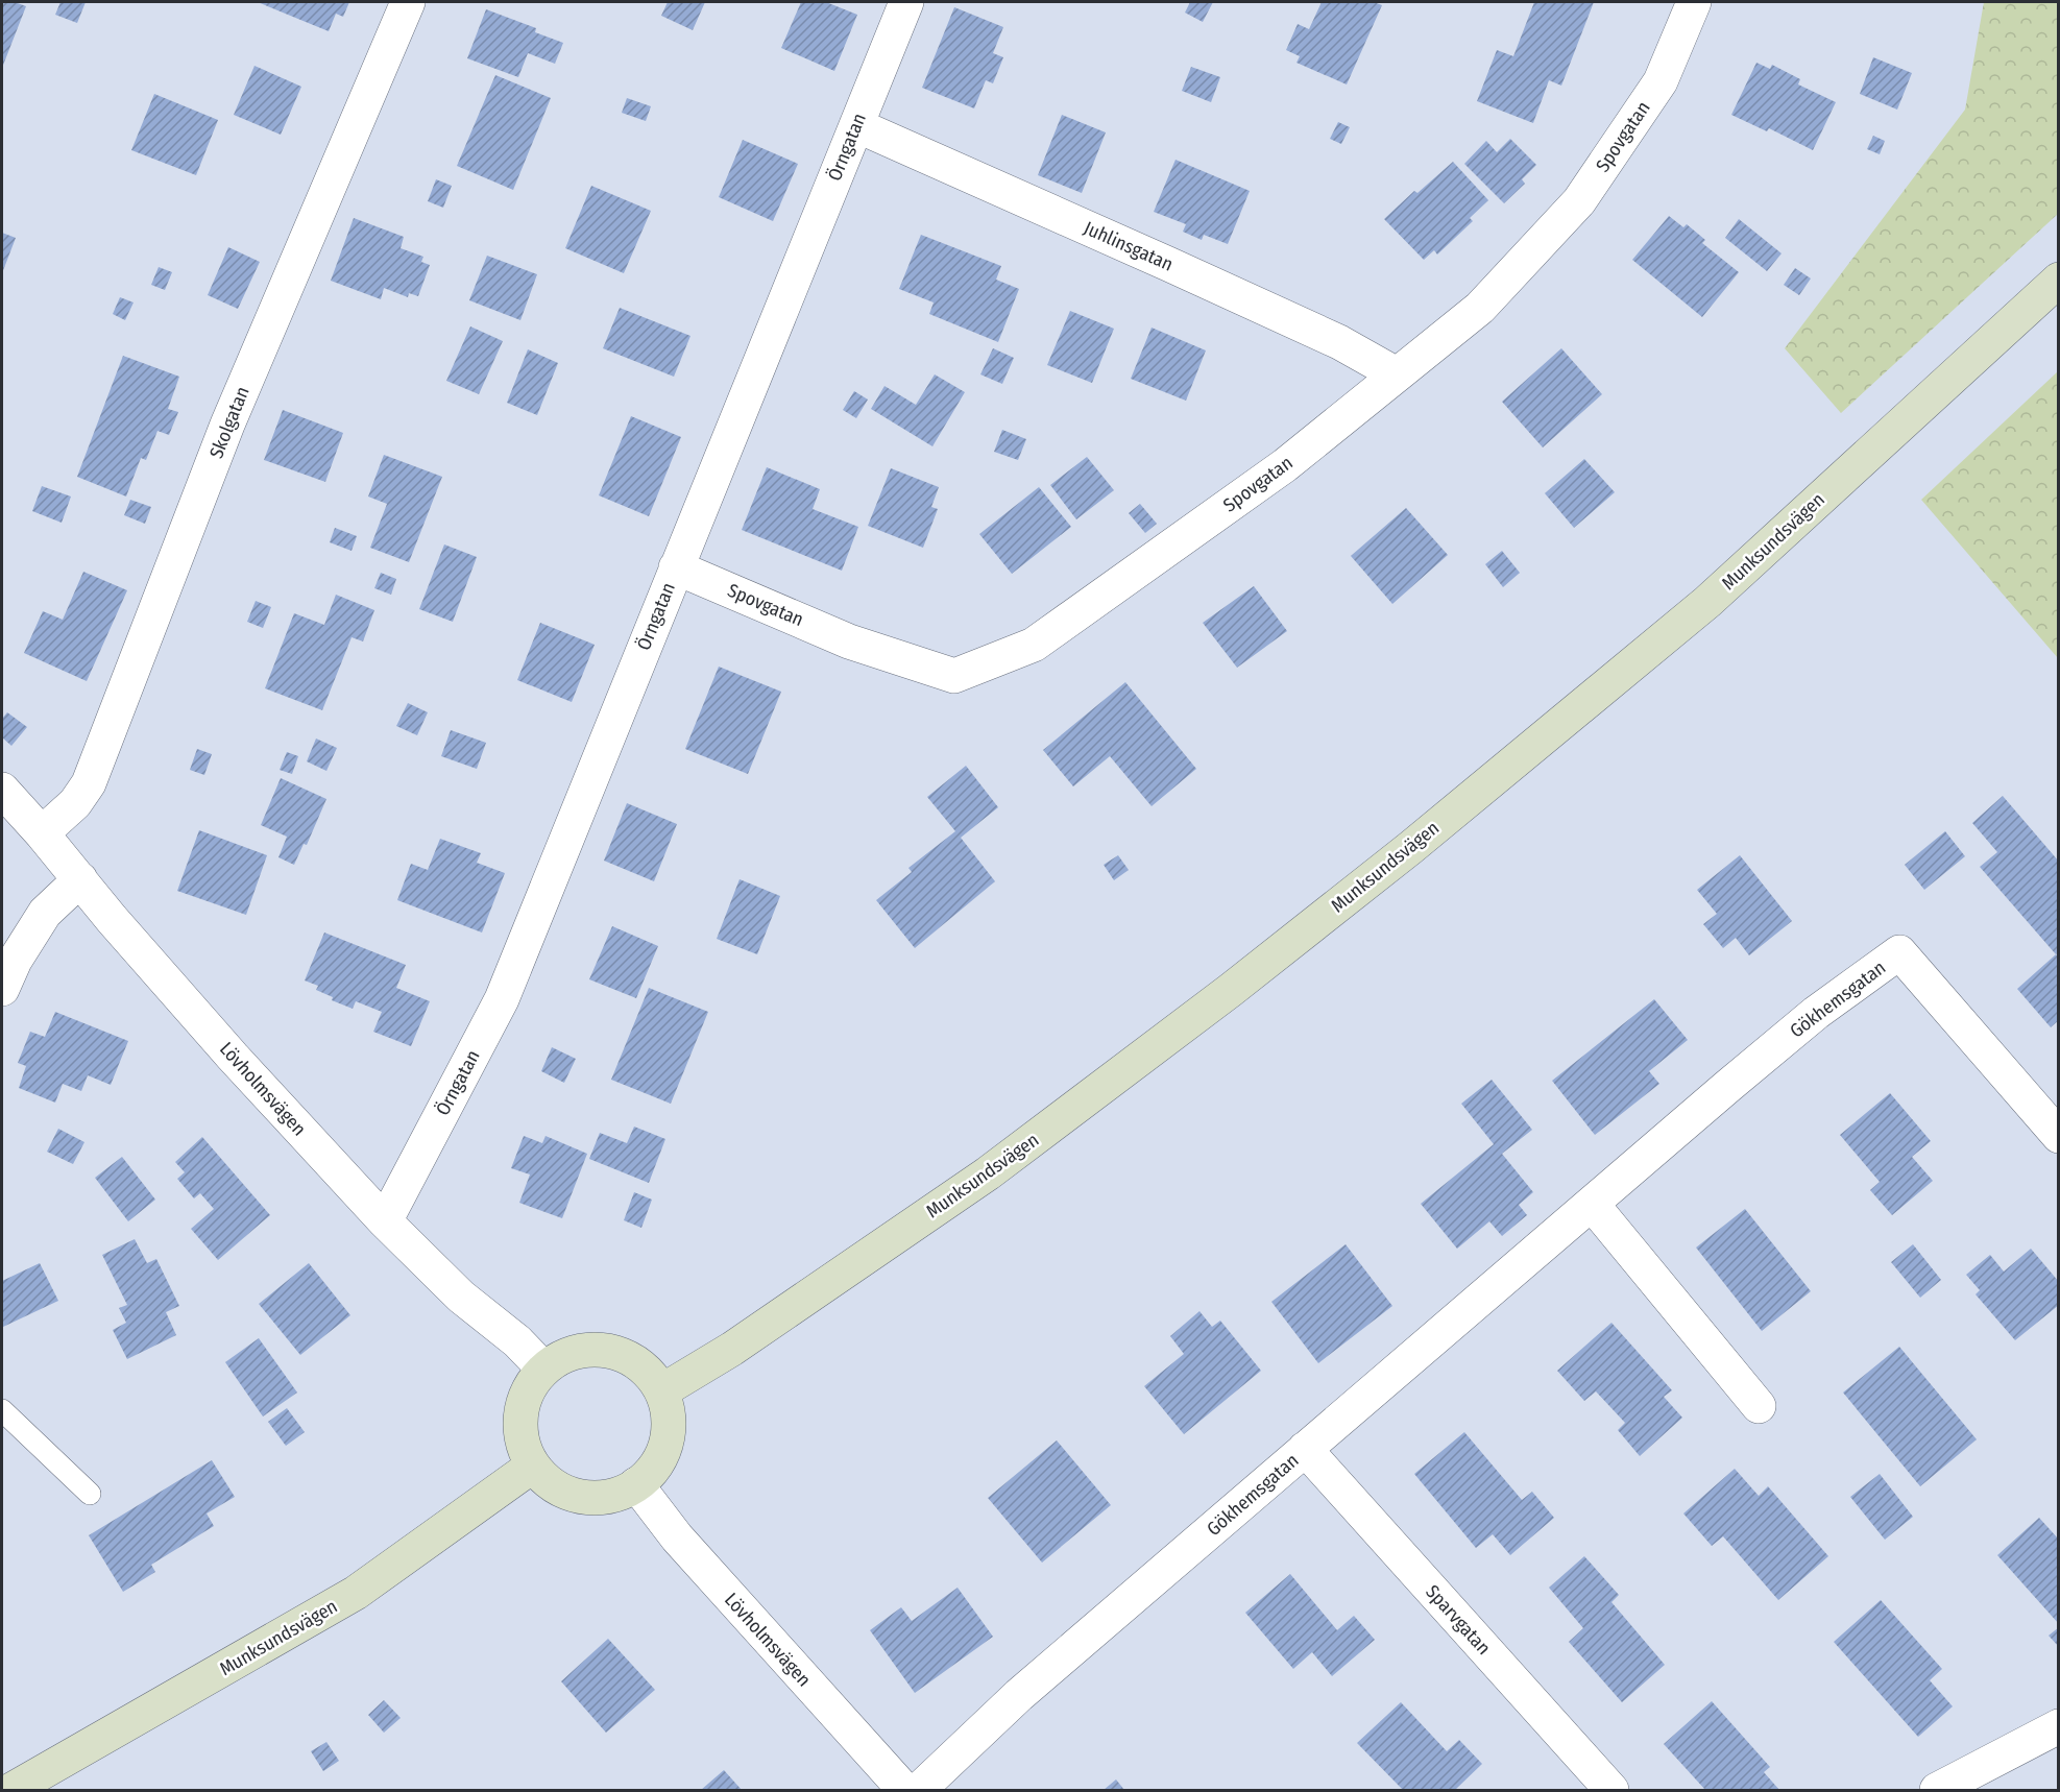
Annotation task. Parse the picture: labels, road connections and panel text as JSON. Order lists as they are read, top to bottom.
{
  "streets": {
    "street": [
      "Spovgatan",
      "Örngatan",
      "Juhlinsgatan",
      "Skolgatan",
      "Munksundsvägen",
      "Gökhemsgatan",
      "Lövholmsvägen",
      "Sparvgatan"
    ]
  },
  "crossings": [
    ["Spovgatan", "Örngatan"],
    ["Spovgatan", "Juhlinsgatan"],
    ["Örngatan", "Juhlinsgatan"],
    ["Örngatan", "Lövholmsvägen"],
    ["Skolgatan", "Lövholmsvägen"],
    ["Munksundsvägen", "Lövholmsvägen"],
    ["Gökhemsgatan", "Sparvgatan"]
  ]
}
